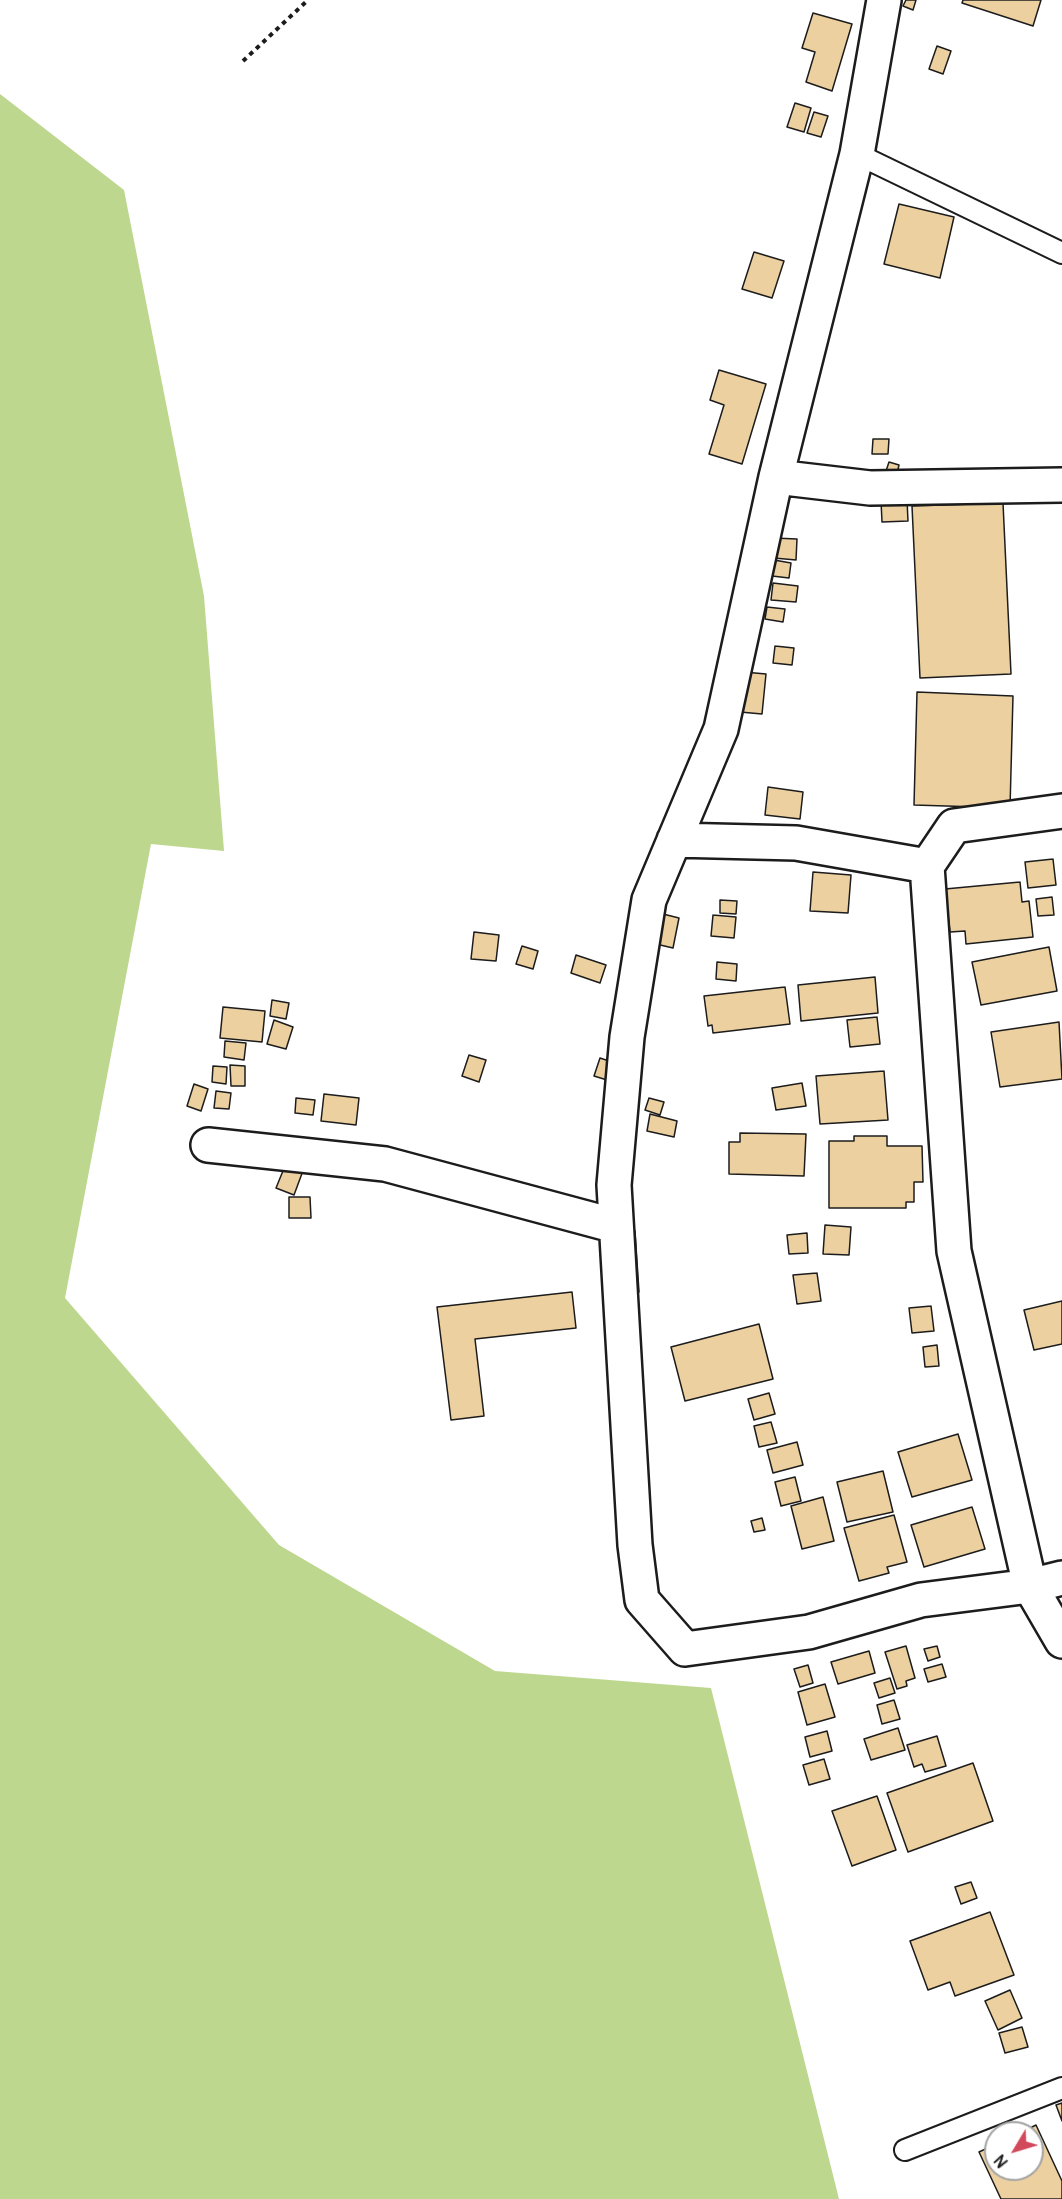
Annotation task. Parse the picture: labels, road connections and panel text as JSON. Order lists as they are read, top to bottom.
{
  "north": "bottom left"
}
